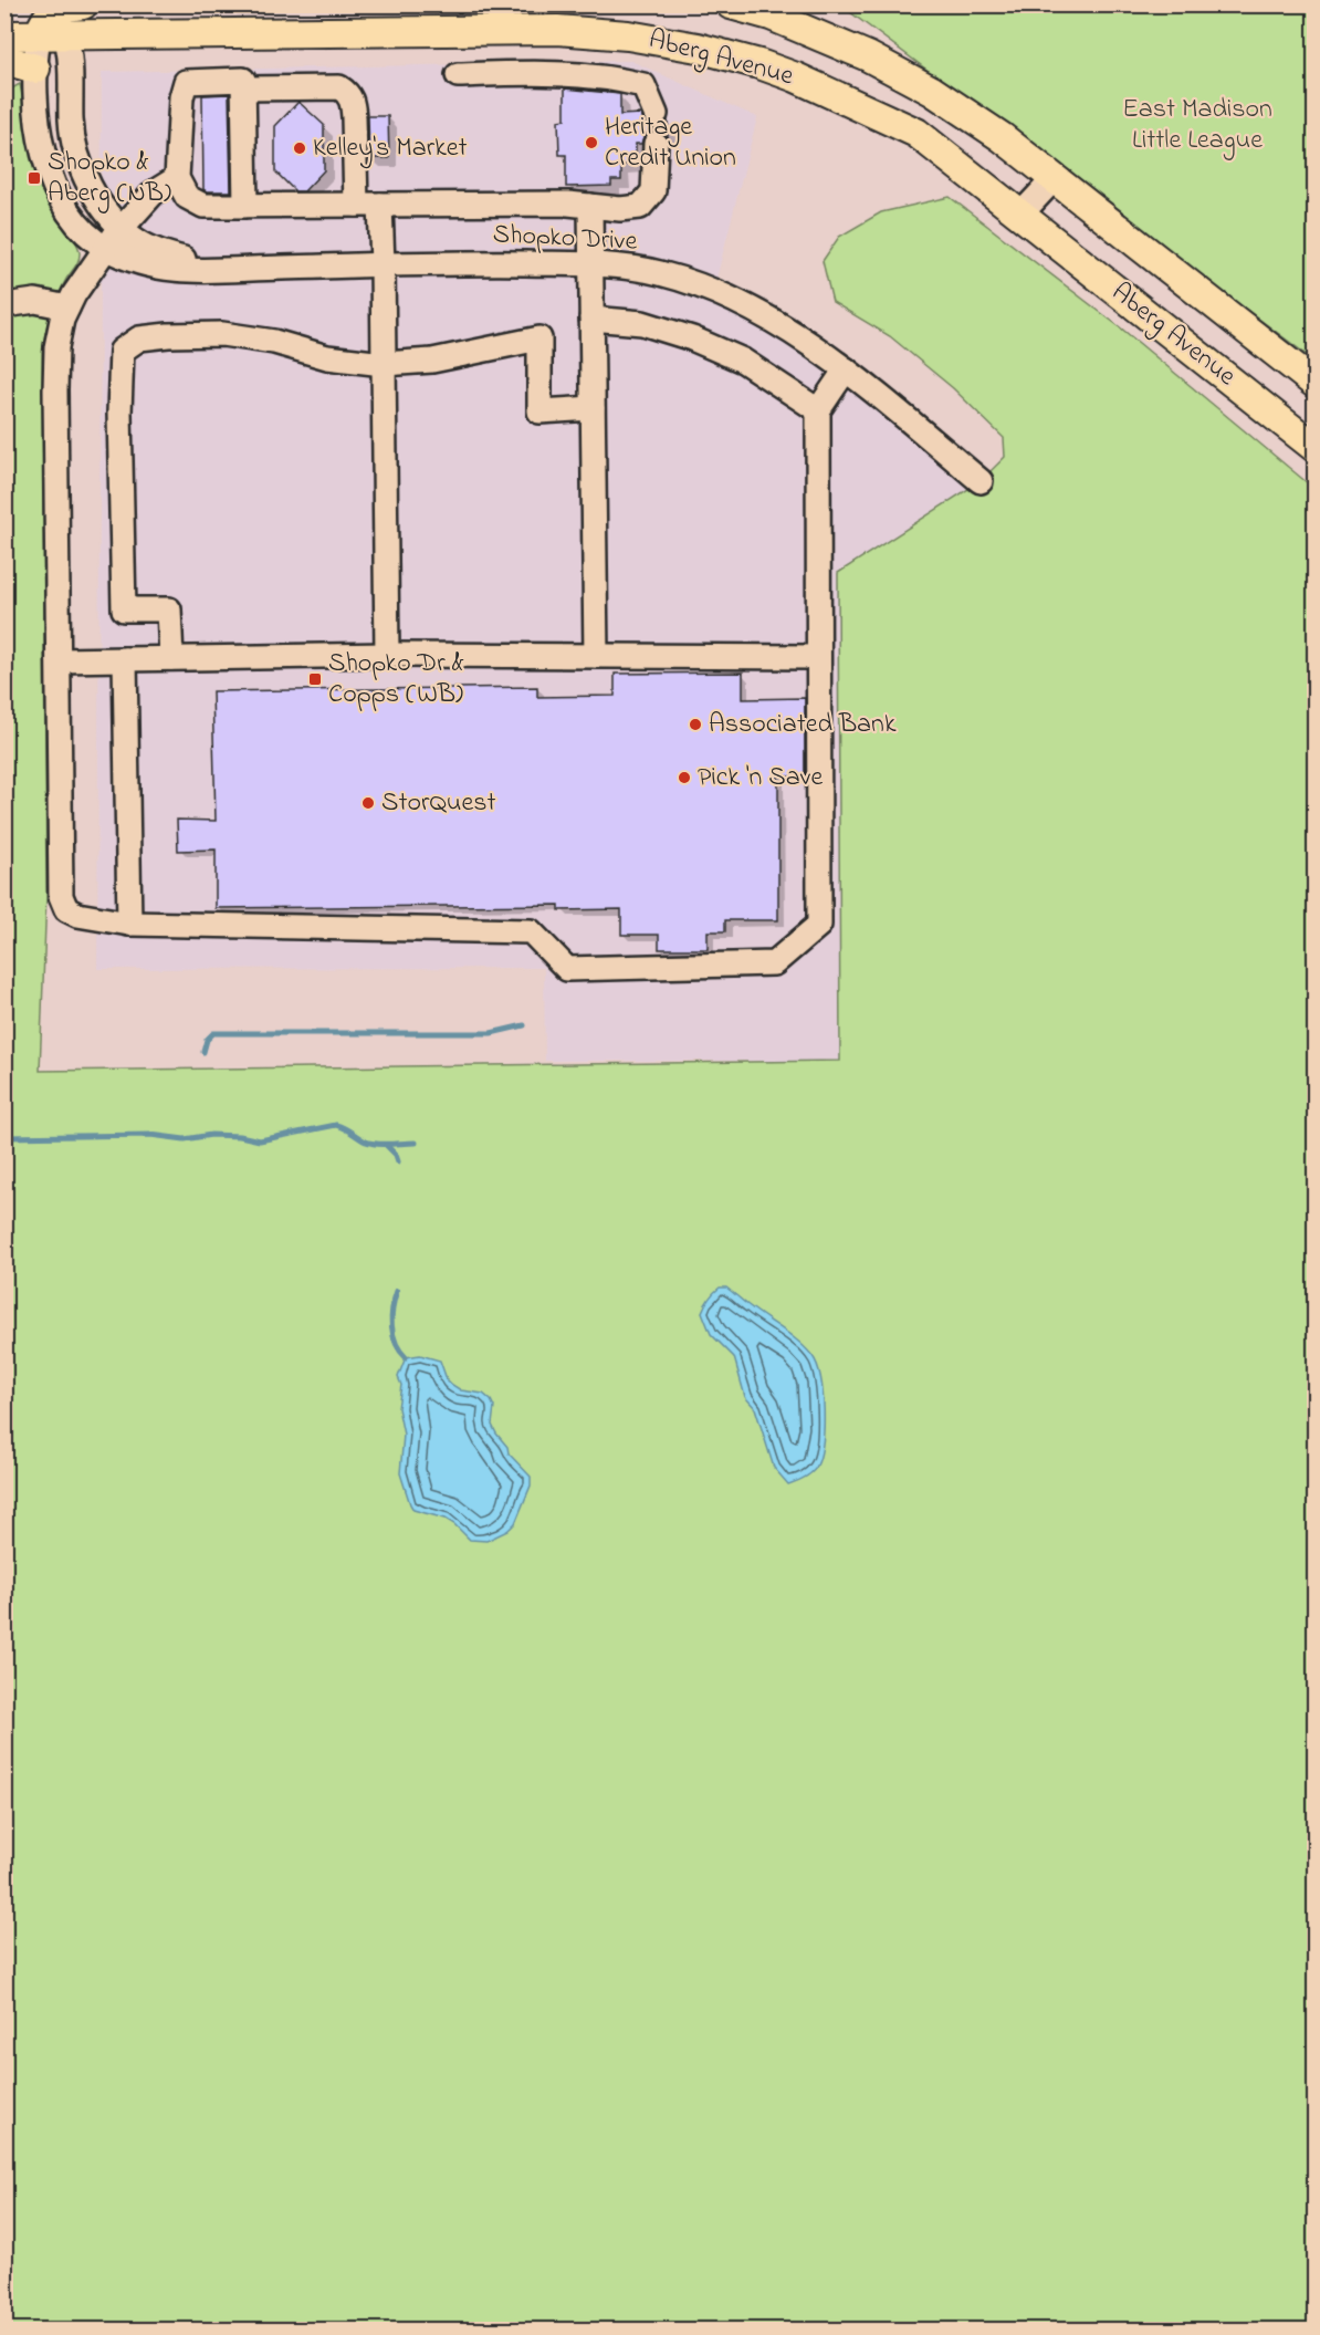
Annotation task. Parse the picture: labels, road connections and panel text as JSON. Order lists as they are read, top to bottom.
{
  "streets": {
    "main road": ["Aberg Avenue"],
    "street": ["Shopko Drive"]
  },
  "crossings": [
    ["Aberg Avenue", "Shopko Drive"]
  ],
  "parks": ["East Madison Little League"],
  "places": {
    "other": [
      "Heritage Credit Union",
      "Kelley's Market",
      "Associated Bank",
      "Pick 'n Save",
      "StorQuest"
    ],
    "transit": ["Shopko & Aberg (NB)", "Shopko Dr & Copps (WB)"]
  }
}
